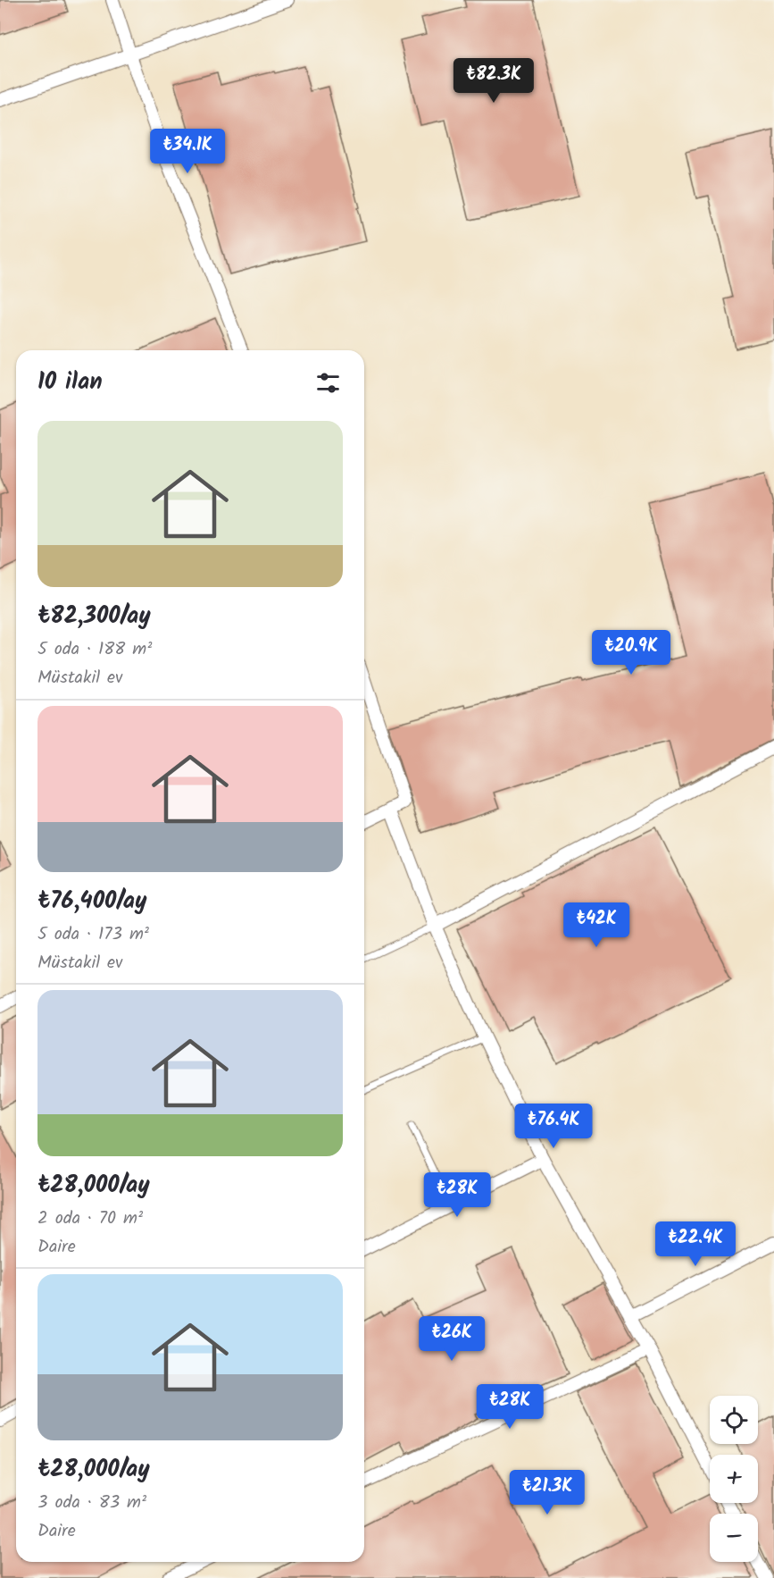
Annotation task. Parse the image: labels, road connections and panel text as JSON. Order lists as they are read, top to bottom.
{
  "page": {
    "price": [
      "₺82.3K",
      "₺34.1K",
      "₺20.9K",
      "₺42K",
      "₺76.4K",
      "₺28K",
      "₺22.4K",
      "₺26K",
      "₺28K",
      "₺21.3K"
    ],
    "heading": "10 ilan",
    "list": [
      {
        "name": "₺82,300/ay",
        "note": "5 oda · 188 m² · Müstakil ev"
      },
      {
        "name": "₺76,400/ay",
        "note": "5 oda · 173 m² · Müstakil ev"
      },
      {
        "name": "₺28,000/ay",
        "note": "2 oda · 70 m² · Daire"
      },
      {
        "name": "₺28,000/ay",
        "note": "3 oda · 83 m² · Daire"
      }
    ],
    "map_buttons": ["+", "−"]
  }
}
